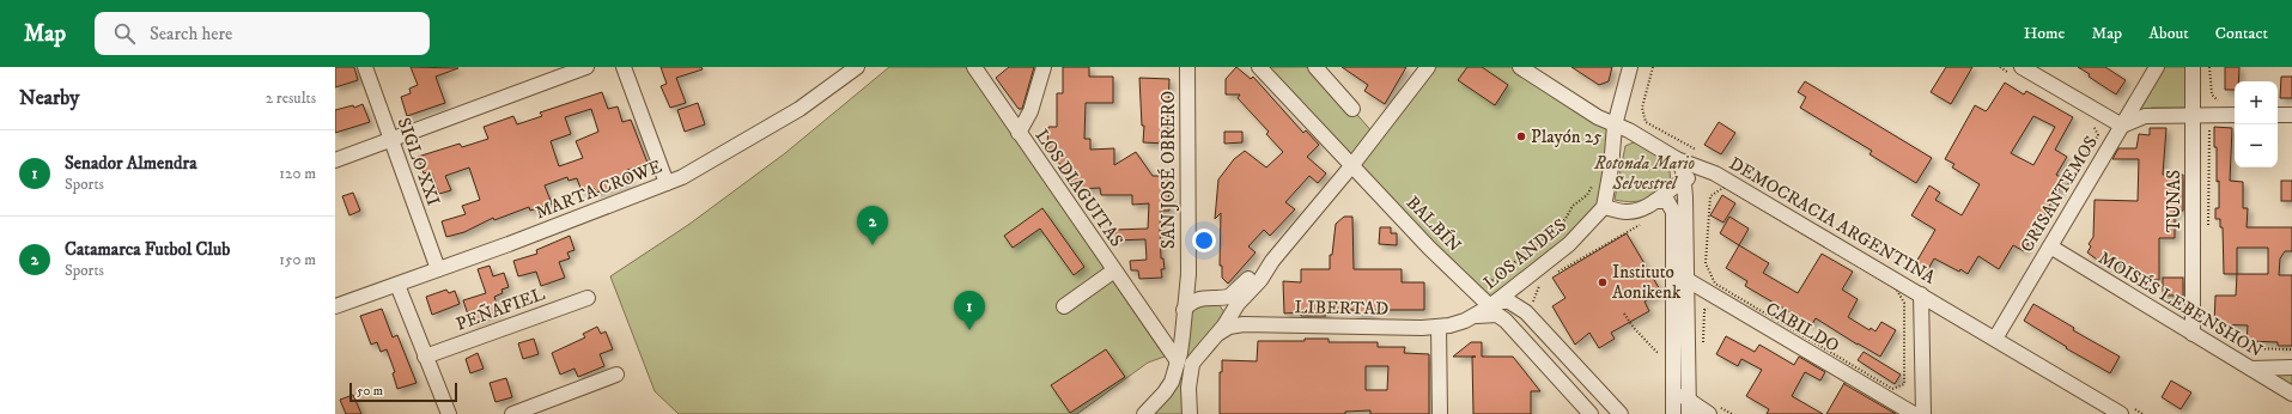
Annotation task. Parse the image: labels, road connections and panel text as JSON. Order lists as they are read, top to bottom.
{
  "streets": {
    "street": [
      "SIGLO XXI",
      "SAN JOSÉ OBRERO",
      "LOS DIAGUITAS",
      "MARTA CROWE",
      "CRISANTEMOS",
      "TUNAS",
      "DEMOCRACIA ARGENTINA",
      "BALBÍN",
      "LOS ANDES",
      "MOISÉS LEBENSHON",
      "LIBERTAD",
      "PEÑAFIEL",
      "CABILDO"
    ]
  },
  "crossings": [
    ["SIGLO XXI", "MARTA CROWE"],
    ["SAN JOSÉ OBRERO", "LOS DIAGUITAS"],
    ["CRISANTEMOS", "DEMOCRACIA ARGENTINA"],
    ["CRISANTEMOS", "MOISÉS LEBENSHON"],
    ["TUNAS", "MOISÉS LEBENSHON"],
    ["BALBÍN", "LOS ANDES"],
    ["LOS ANDES", "LIBERTAD"]
  ],
  "parks": ["Rotonda Mario Selvestrel"],
  "places": ["Playón 25", "Instituto Aonikenk"],
  "scale_bar": "50 m",
  "page": {
    "header": "Map",
    "search": "Search here",
    "nav": [
      "Home",
      "Map",
      "About",
      "Contact"
    ],
    "heading": ["Nearby", "2 results"],
    "map_buttons": ["+", "−"],
    "list": [
      {
        "mark": "1",
        "name": "Senador Almendra",
        "note": "Sports",
        "value": "120 m"
      },
      {
        "mark": "2",
        "name": "Catamarca Futbol Club",
        "note": "Sports",
        "value": "150 m"
      }
    ],
    "pins": ["2", "1"],
    "scale": "50 m"
  }
}
